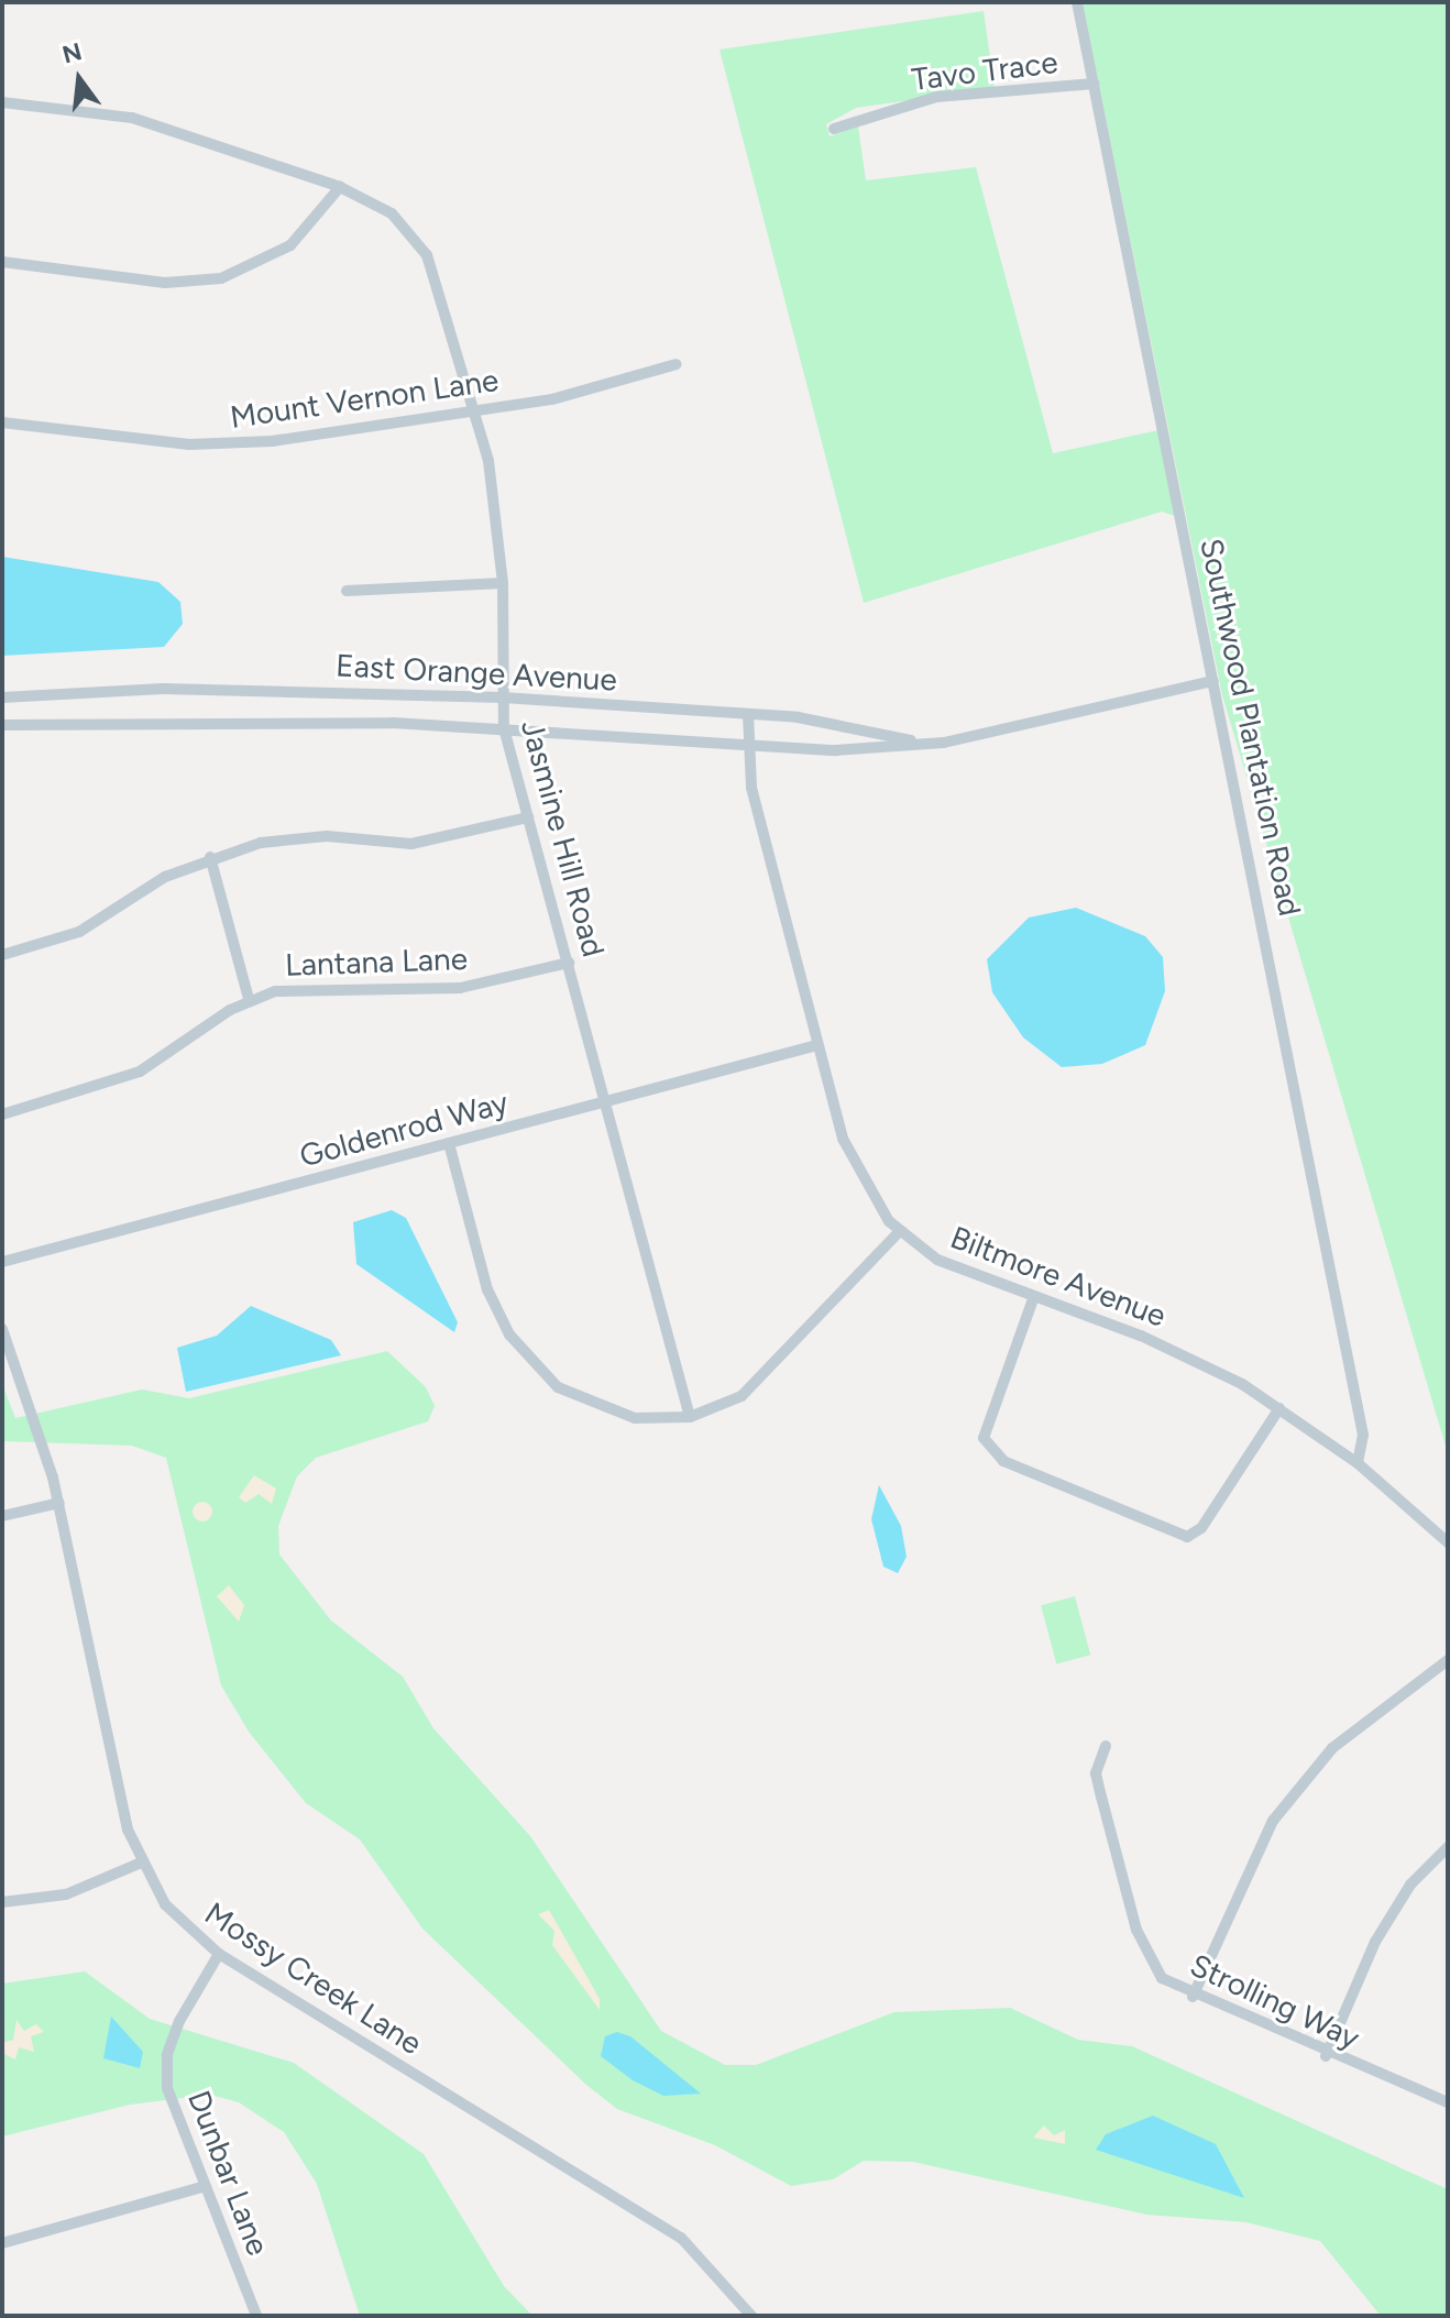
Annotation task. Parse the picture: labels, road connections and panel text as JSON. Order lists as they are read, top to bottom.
{
  "streets": {
    "street": [
      "Tavo Trace",
      "Mount Vernon Lane",
      "East Orange Avenue",
      "Southwood Plantation Road",
      "Jasmine Hill Road",
      "Lantana Lane",
      "Goldenrod Way",
      "Biltmore Avenue",
      "Mossy Creek Lane",
      "Strolling Way",
      "Dunbar Lane"
    ]
  },
  "crossings": [
    ["Tavo Trace", "Southwood Plantation Road"],
    ["Mount Vernon Lane", "Jasmine Hill Road"],
    ["East Orange Avenue", "Southwood Plantation Road"],
    ["East Orange Avenue", "Jasmine Hill Road"],
    ["East Orange Avenue", "Biltmore Avenue"],
    ["Southwood Plantation Road", "Biltmore Avenue"],
    ["Jasmine Hill Road", "Lantana Lane"],
    ["Jasmine Hill Road", "Goldenrod Way"],
    ["Goldenrod Way", "Biltmore Avenue"],
    ["Mossy Creek Lane", "Dunbar Lane"]
  ],
  "north": "top"
}
